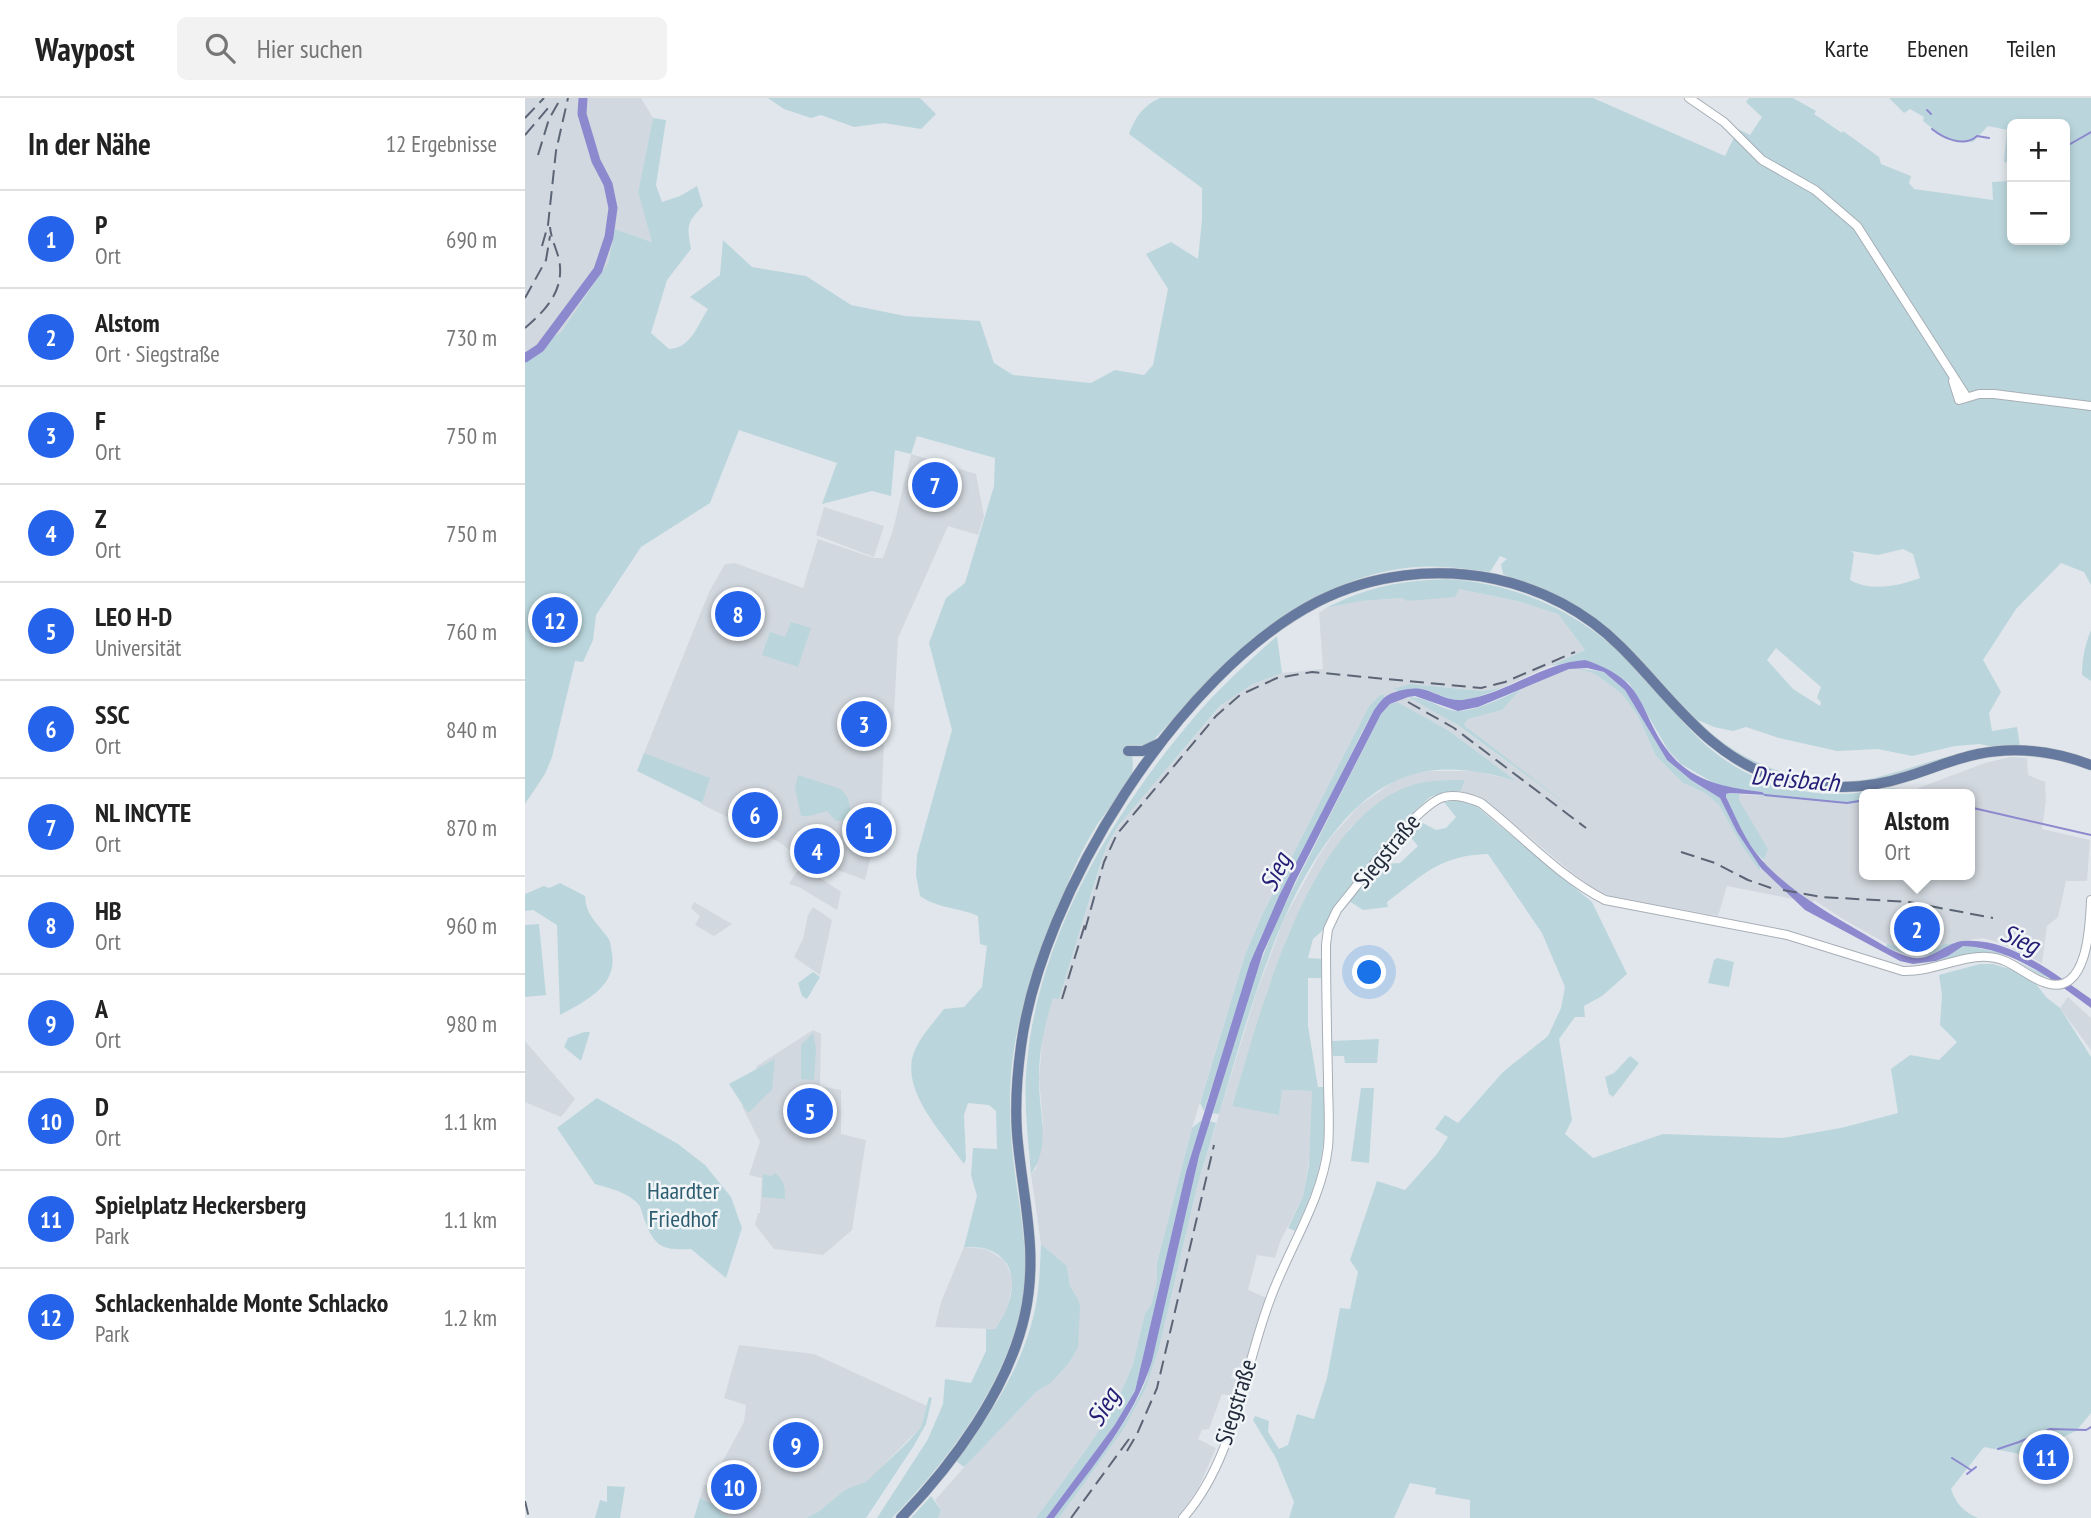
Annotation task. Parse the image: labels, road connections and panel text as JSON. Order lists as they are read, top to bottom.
{
  "streets": {
    "street": ["Siegstraße"]
  },
  "water": ["Dreisbach", "Sieg"],
  "parks": ["Haardter Friedhof"],
  "page": {
    "header": "Waypost",
    "search": "Hier suchen",
    "nav": ["Karte", "Ebenen", "Teilen"],
    "heading": ["In der Nähe", "12 Ergebnisse"],
    "map_buttons": ["+", "−"],
    "list": [
      {
        "mark": "1",
        "name": "P",
        "note": "Ort",
        "value": "690 m"
      },
      {
        "mark": "2",
        "name": "Alstom",
        "note": "Ort · Siegstraße",
        "value": "730 m"
      },
      {
        "mark": "3",
        "name": "F",
        "note": "Ort",
        "value": "750 m"
      },
      {
        "mark": "4",
        "name": "Z",
        "note": "Ort",
        "value": "750 m"
      },
      {
        "mark": "5",
        "name": "LEO H-D",
        "note": "Universität",
        "value": "760 m"
      },
      {
        "mark": "6",
        "name": "SSC",
        "note": "Ort",
        "value": "840 m"
      },
      {
        "mark": "7",
        "name": "NL INCYTE",
        "note": "Ort",
        "value": "870 m"
      },
      {
        "mark": "8",
        "name": "HB",
        "note": "Ort",
        "value": "960 m"
      },
      {
        "mark": "9",
        "name": "A",
        "note": "Ort",
        "value": "980 m"
      },
      {
        "mark": "10",
        "name": "D",
        "note": "Ort",
        "value": "1.1 km"
      },
      {
        "mark": "11",
        "name": "Spielplatz Heckersberg",
        "note": "Park",
        "value": "1.1 km"
      },
      {
        "mark": "12",
        "name": "Schlackenhalde Monte Schlacko",
        "note": "Park",
        "value": "1.2 km"
      }
    ],
    "pins": [
      "7",
      "8",
      "12",
      "3",
      "6",
      "1",
      "4",
      "2",
      "5",
      "9",
      "11",
      "10"
    ],
    "popup": ["Alstom", "Ort"]
  }
}
